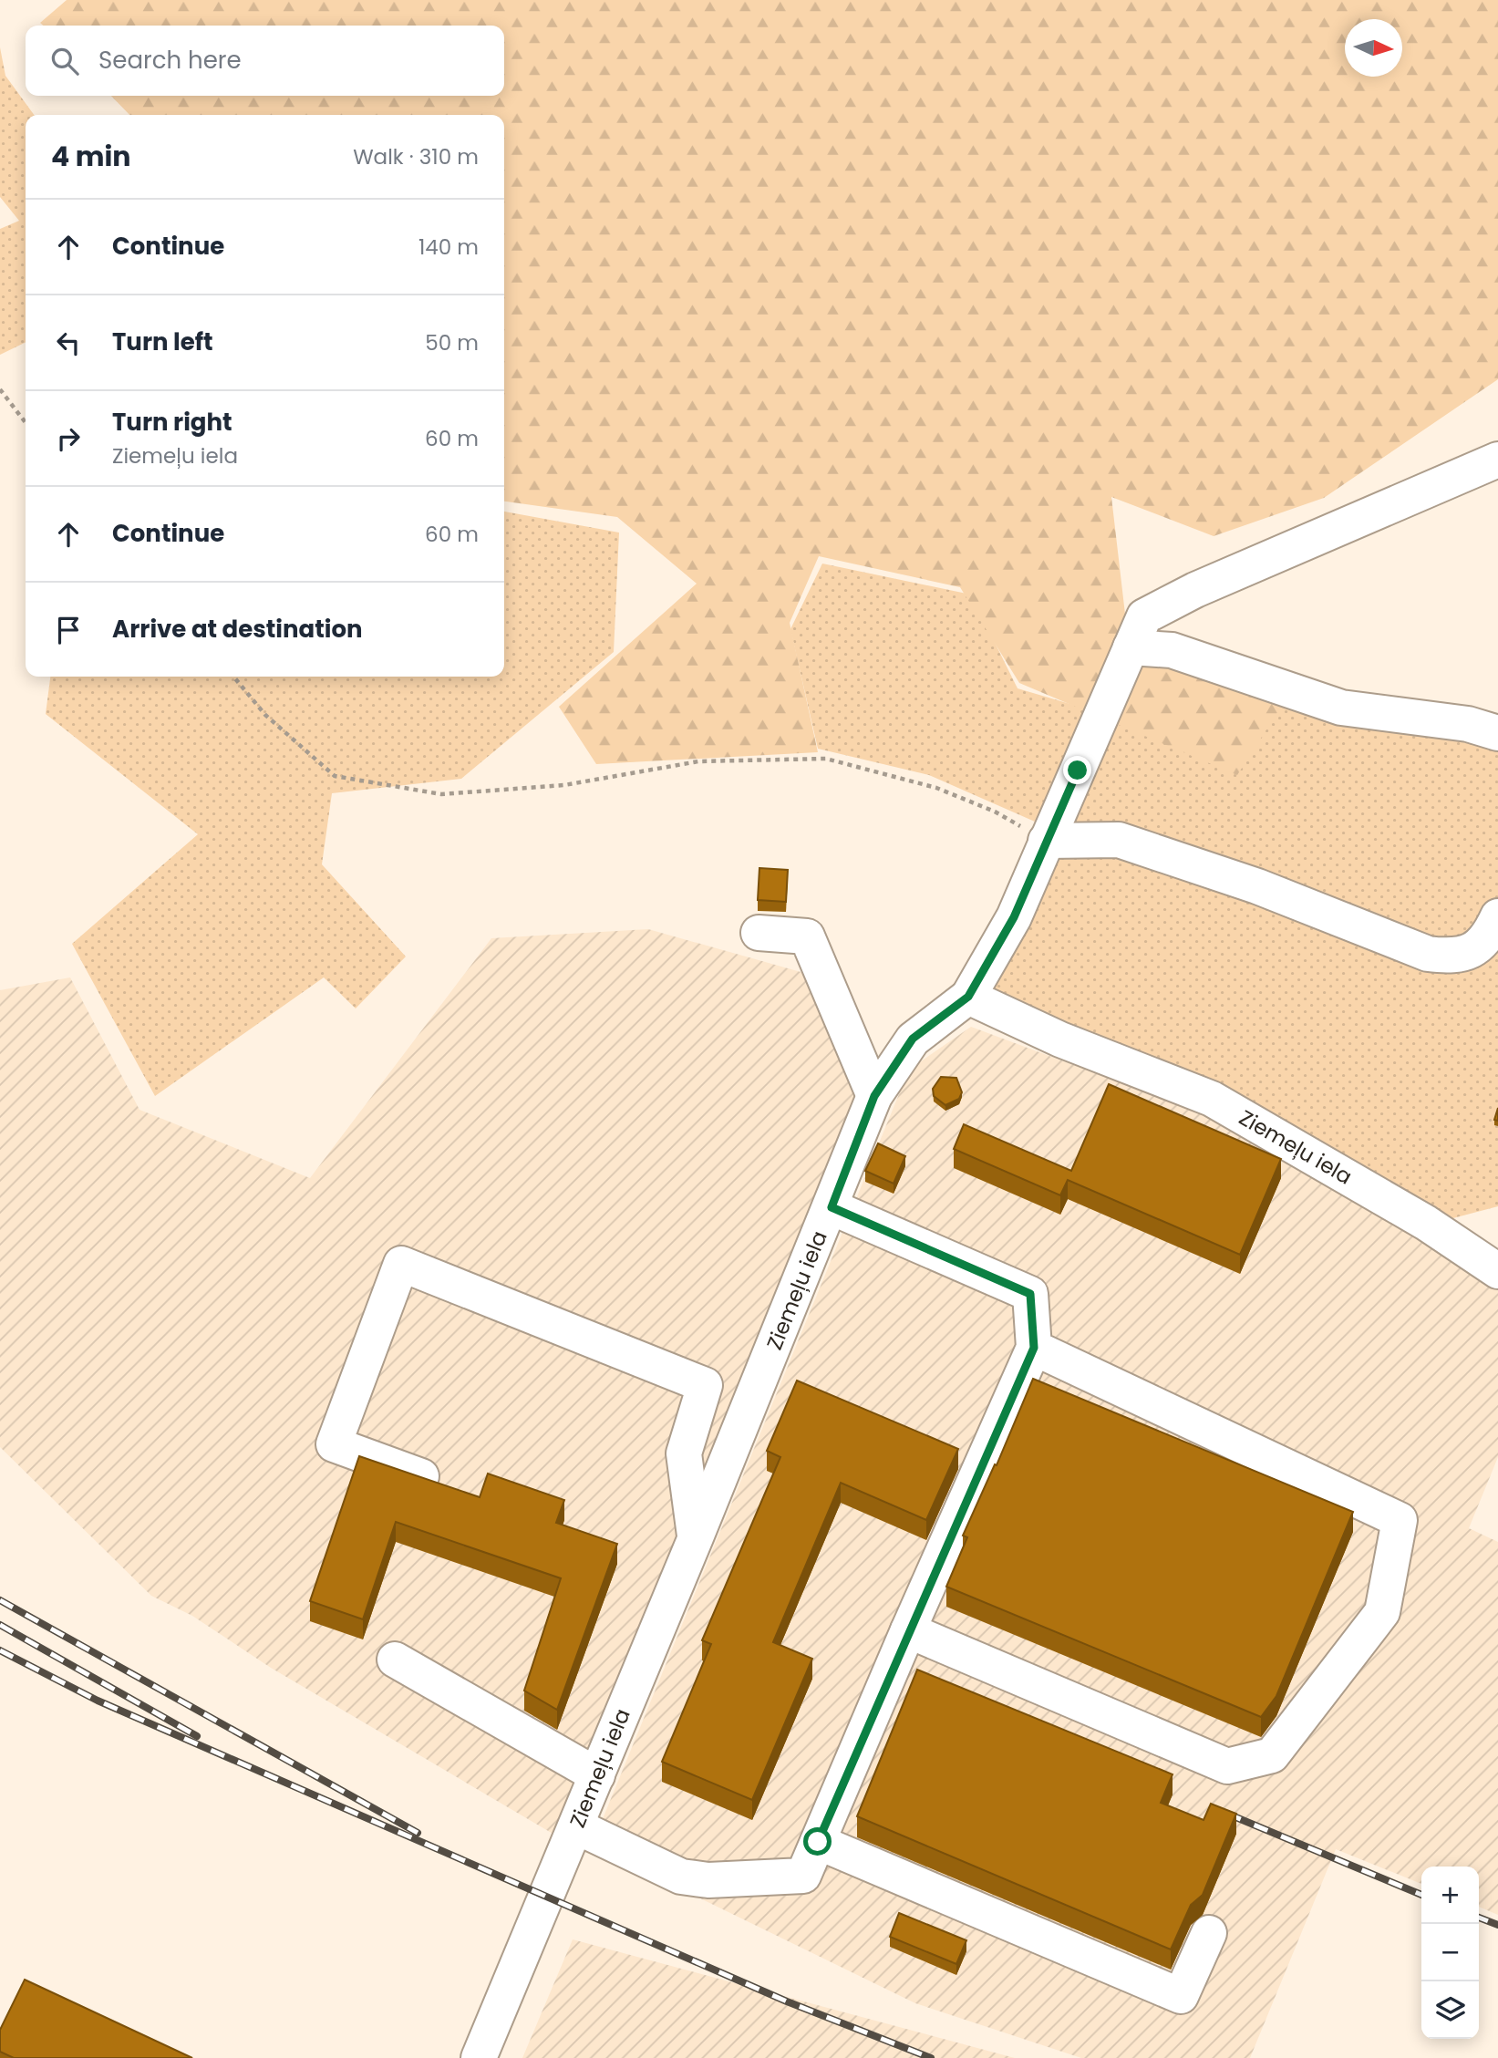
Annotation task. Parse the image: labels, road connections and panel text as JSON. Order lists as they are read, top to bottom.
{
  "streets": {
    "street": ["Ziemeļu iela"]
  },
  "north": "right",
  "page": {
    "search": "Search here",
    "heading": ["4 min", "Walk · 310 m"],
    "list": [
      ["Continue", "140 m"],
      ["Turn left", "50 m"],
      ["Turn right", "Ziemeļu iela", "60 m"],
      ["Continue", "60 m"],
      "Arrive at destination"
    ],
    "map_buttons": ["+", "−"]
  }
}
